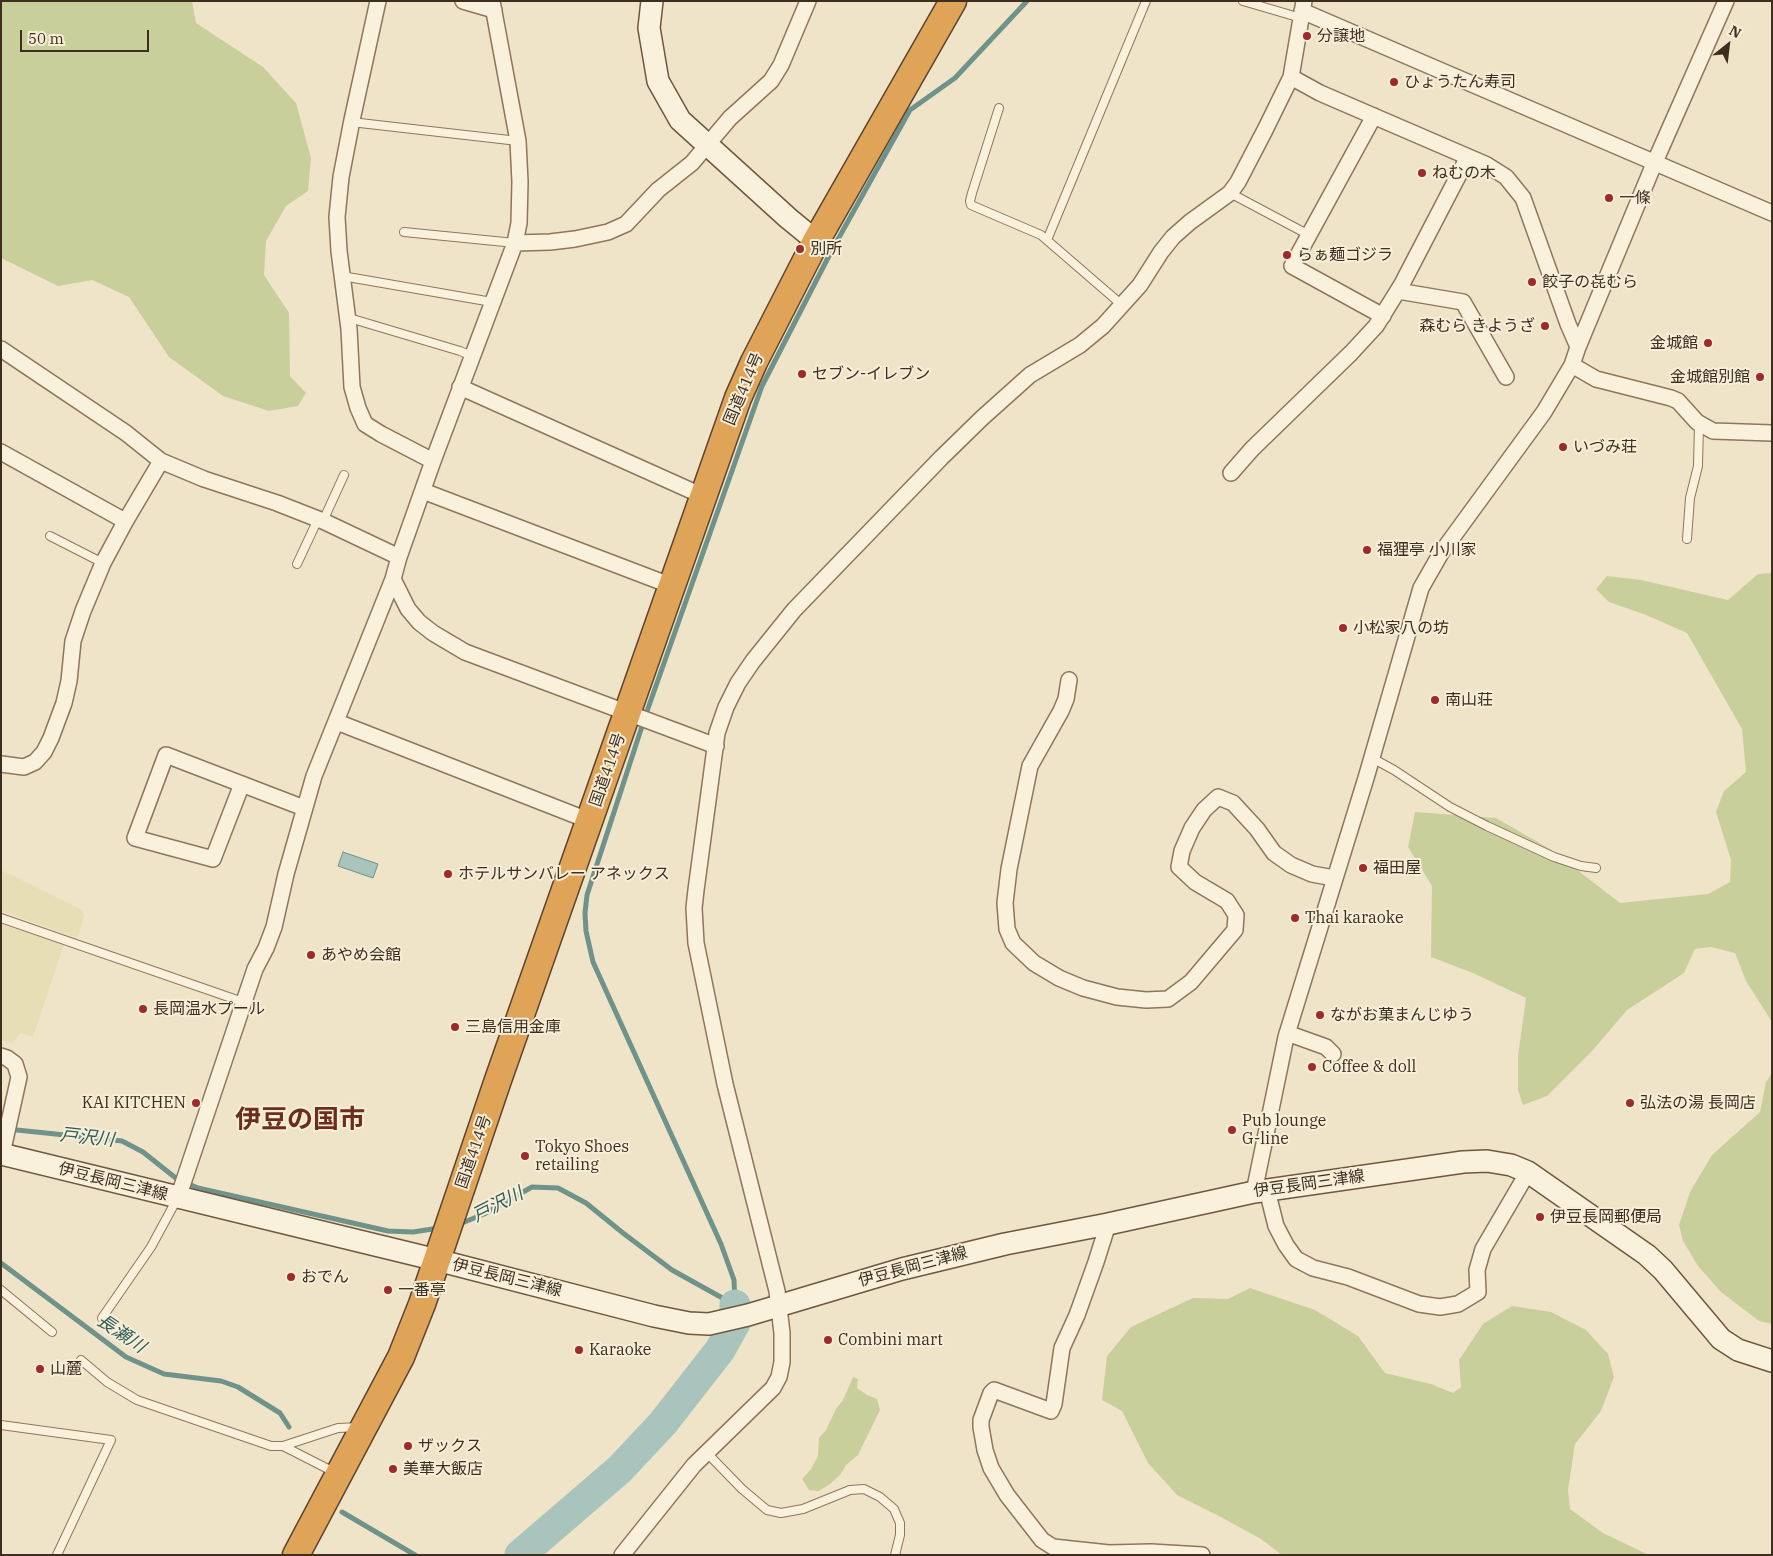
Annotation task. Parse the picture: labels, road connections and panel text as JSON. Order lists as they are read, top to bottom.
{
  "streets": {
    "highway": ["国道414号"],
    "main road": ["伊豆長岡三津線"]
  },
  "crossings": [
    ["国道414号", "伊豆長岡三津線"]
  ],
  "districts": ["伊豆の国市"],
  "water": ["戸沢川", "長瀬川"],
  "places": [
    "分譲地",
    "ひょうたん寿司",
    "ねむの木",
    "一條",
    "別所",
    "らぁ麺ゴジラ",
    "餃子の㐂むら",
    "森むら きようざ",
    "金城館",
    "セブン-イレブン",
    "金城館別館",
    "いづみ荘",
    "福狸亭 小川家",
    "小松家八の坊",
    "南山荘",
    "福田屋",
    "ホテルサンバレー アネックス",
    "Thai karaoke",
    "あやめ会館",
    "長岡温水プール",
    "ながお菓まんじゆう",
    "三島信用金庫",
    "Coffee & doll",
    "KAI KITCHEN",
    "弘法の湯 長岡店",
    "Pub lounge G-line",
    "Tokyo Shoes retailing",
    "伊豆長岡郵便局",
    "おでん",
    "一番亭",
    "Combini mart",
    "Karaoke",
    "山麓",
    "ザックス",
    "美華大飯店"
  ],
  "scale_bar": "50 m",
  "north": "top right"
}
